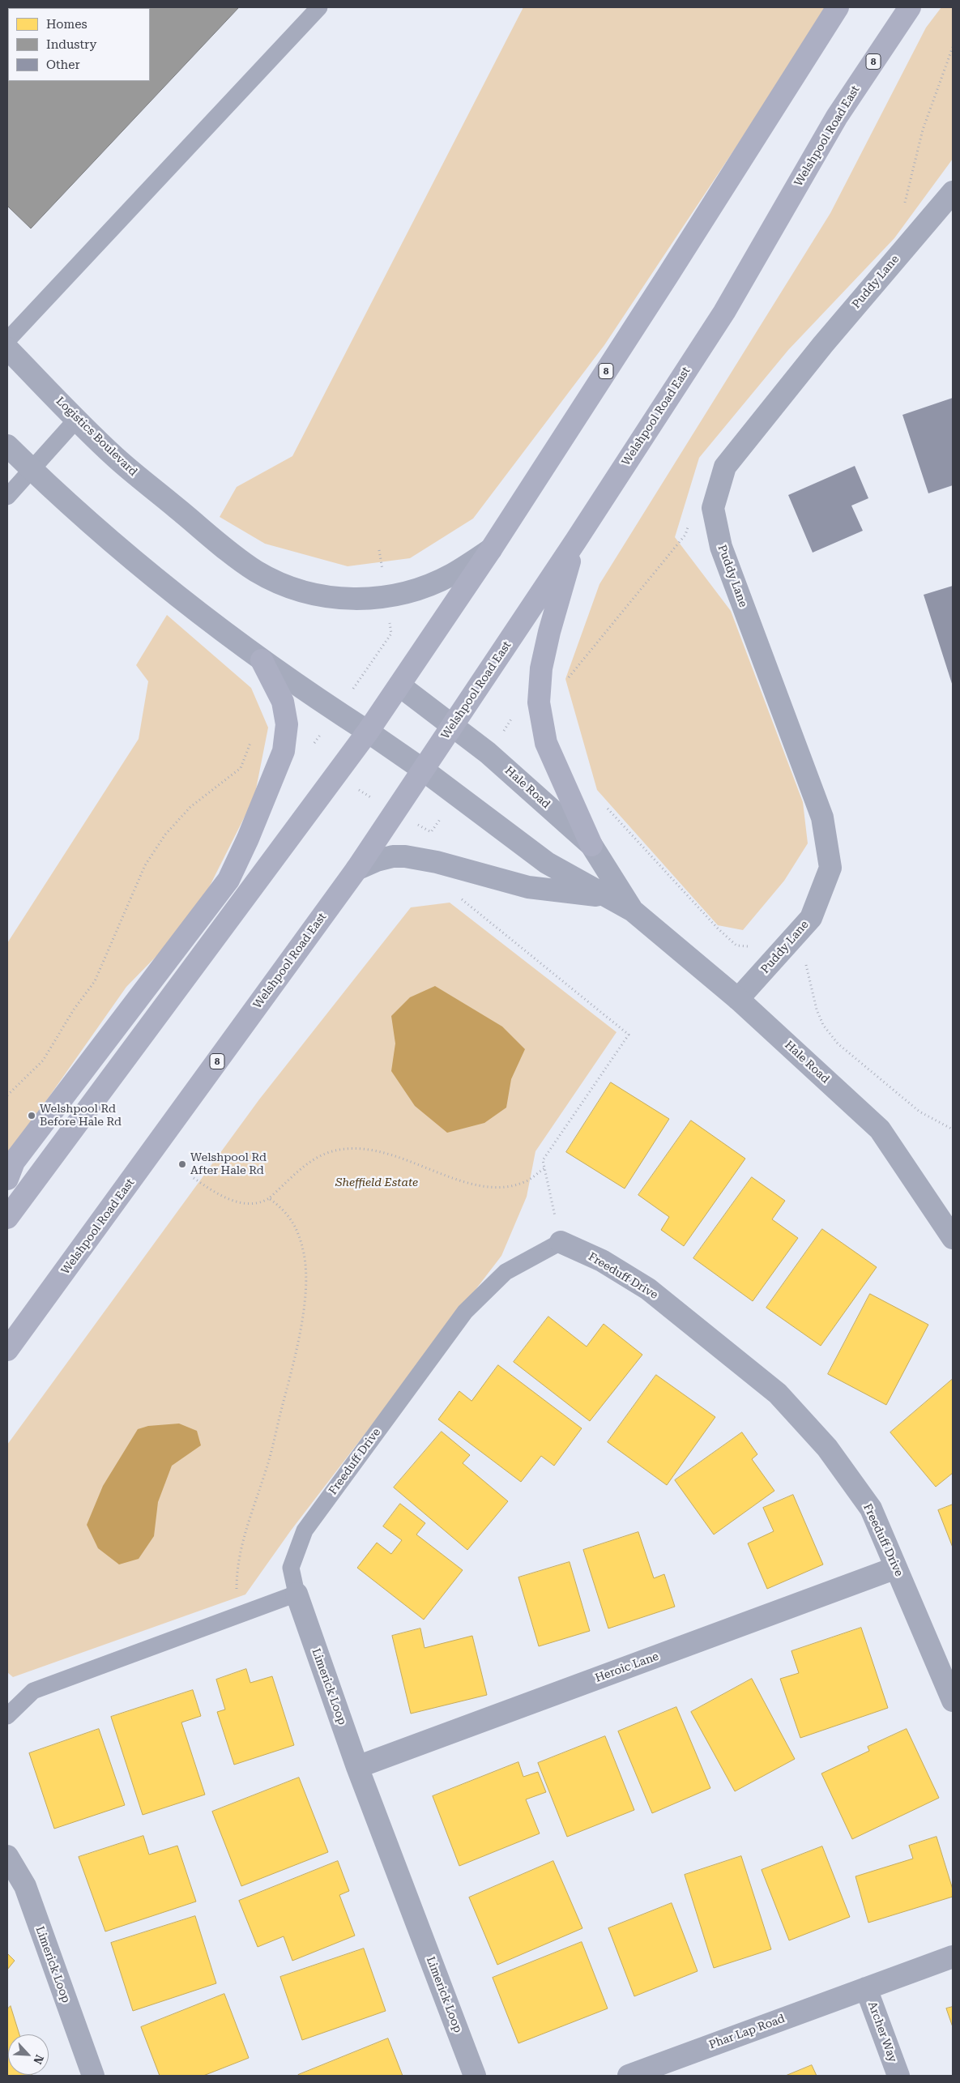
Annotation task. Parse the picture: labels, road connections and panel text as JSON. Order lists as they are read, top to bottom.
{
  "streets": {
    "highway": ["8", "Welshpool Road East"],
    "street": [
      "Puddy Lane",
      "Logistics Boulevard",
      "Hale Road",
      "Freeduff Drive",
      "Heroic Lane",
      "Limerick Loop",
      "Phar Lap Road",
      "Archer Way"
    ]
  },
  "crossings": [
    ["8", "Logistics Boulevard"],
    ["8", "Hale Road"],
    ["Welshpool Road East", "Hale Road"],
    ["Puddy Lane", "Hale Road"],
    ["Freeduff Drive", "Heroic Lane"],
    ["Freeduff Drive", "Limerick Loop"],
    ["Heroic Lane", "Limerick Loop"],
    ["Phar Lap Road", "Archer Way"]
  ],
  "parks": ["Sheffield Estate"],
  "places": ["Welshpool Rd Before Hale Rd", "Welshpool Rd After Hale Rd"],
  "legend": ["Homes", "Industry", "Other"],
  "north": "bottom right"
}
